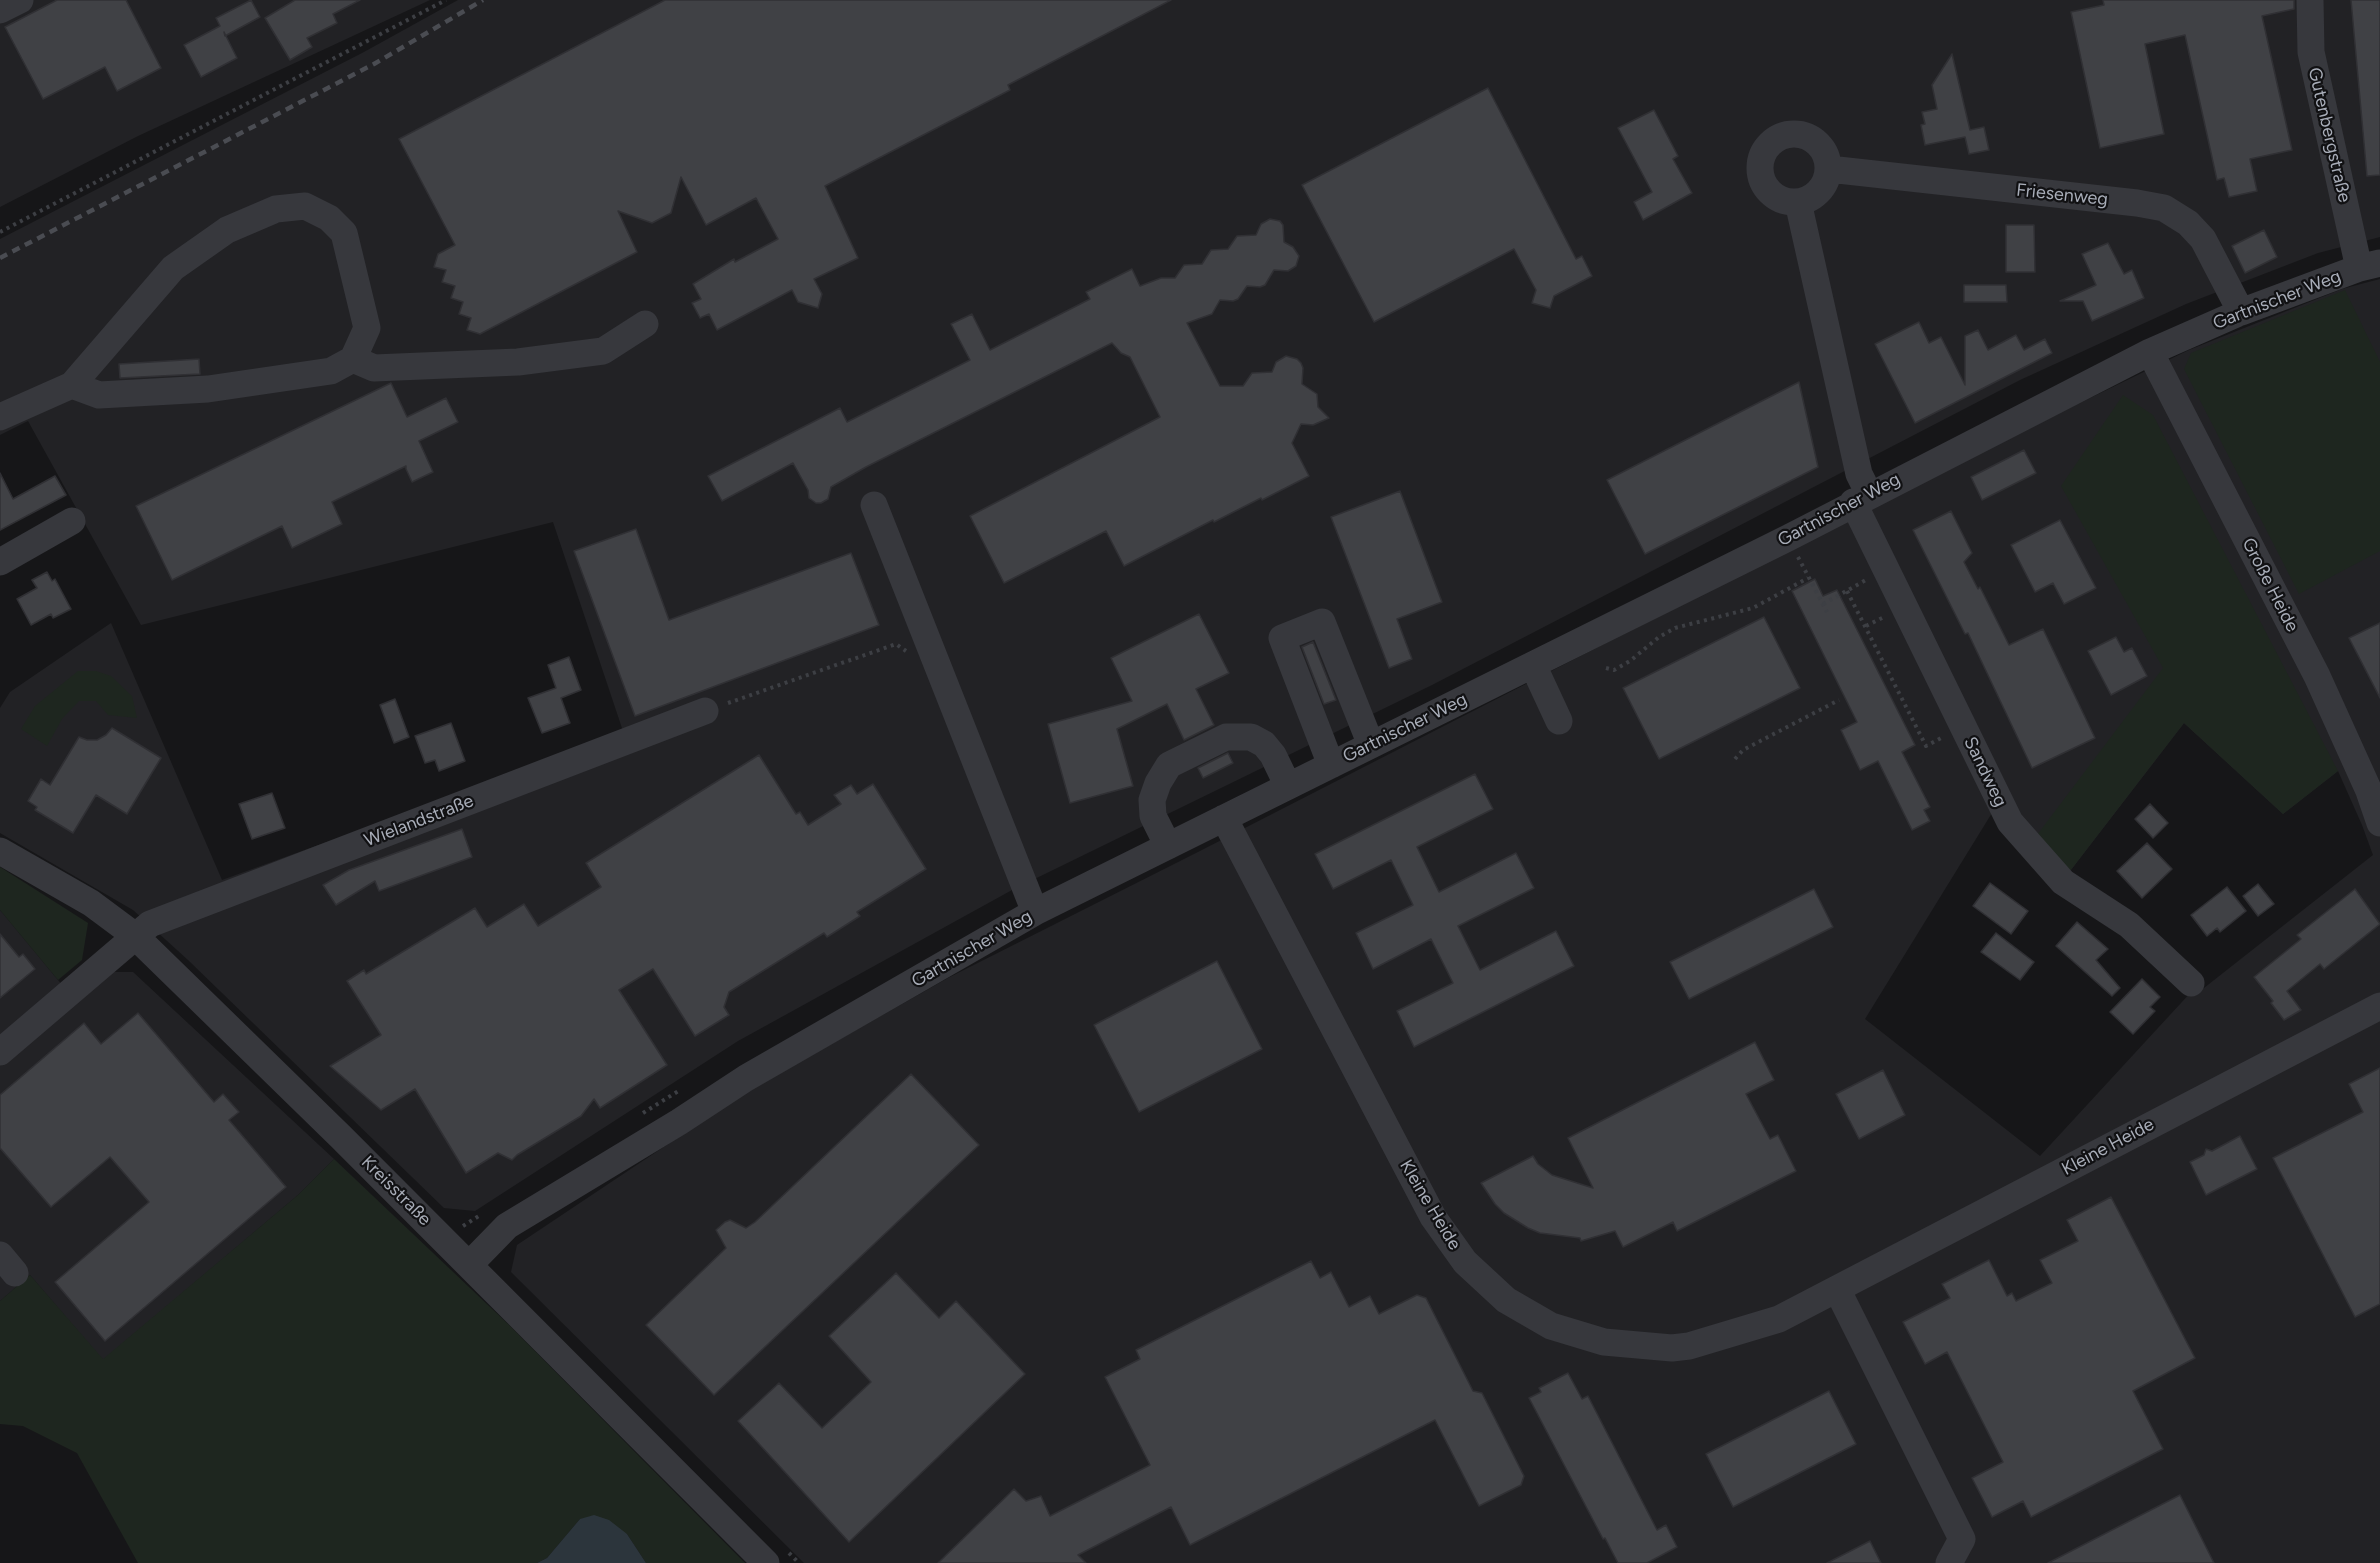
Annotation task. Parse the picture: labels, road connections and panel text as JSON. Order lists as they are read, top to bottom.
{
  "streets": {
    "street": [
      "Gutenbergstraße",
      "Friesenweg",
      "Gartnischer Weg",
      "Große Heide",
      "Sandweg",
      "Wielandstraße",
      "Kleine Heide",
      "Kreisstraße"
    ]
  },
  "crossings": [
    ["Gutenbergstraße", "Gartnischer Weg"],
    ["Friesenweg", "Gartnischer Weg"],
    ["Gartnischer Weg", "Große Heide"],
    ["Gartnischer Weg", "Sandweg"],
    ["Gartnischer Weg", "Kleine Heide"],
    ["Gartnischer Weg", "Kreisstraße"],
    ["Wielandstraße", "Kreisstraße"]
  ]
}
